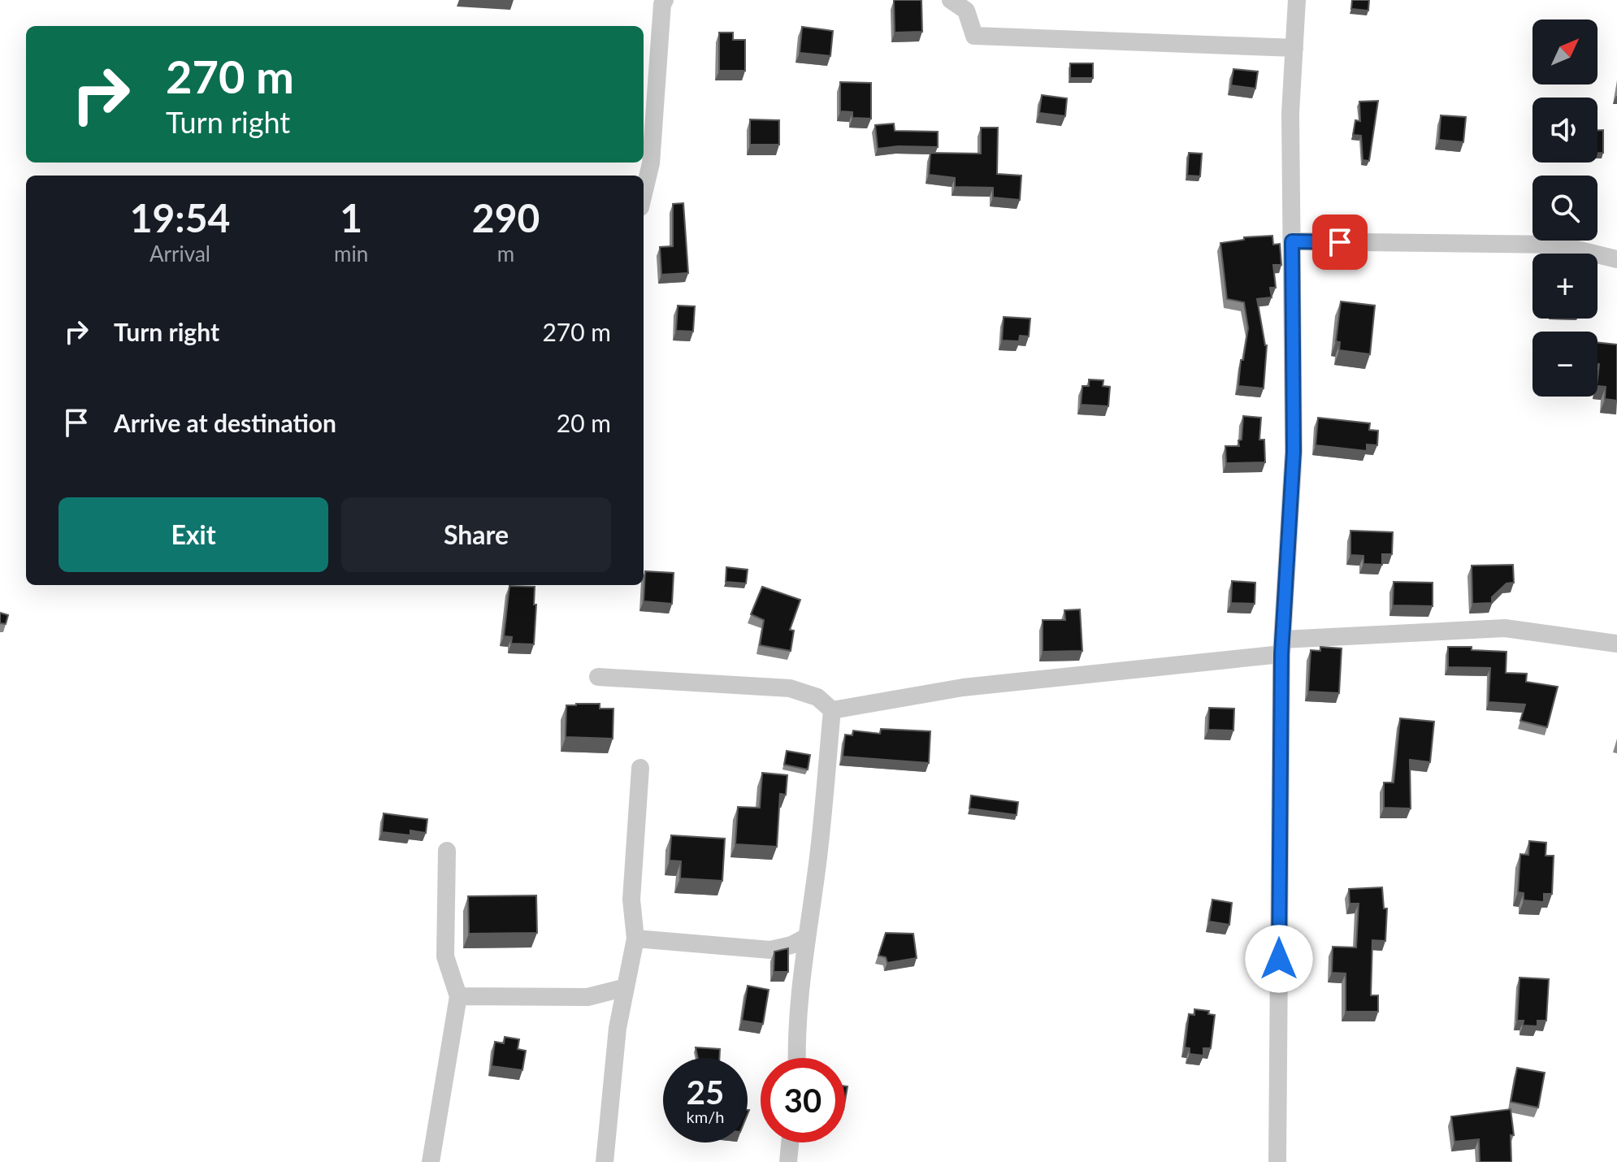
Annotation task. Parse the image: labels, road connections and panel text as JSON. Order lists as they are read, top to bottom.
{
  "north": "top right",
  "page": {
    "map_buttons": ["+", "−"],
    "turn": ["270 m", "Turn right"],
    "eta": [
      "19:54",
      "Arrival",
      "1",
      "min",
      "290",
      "m"
    ],
    "list": [
      {
        "name": "Turn right",
        "value": "270 m"
      },
      {
        "name": "Arrive at destination",
        "value": "20 m"
      }
    ],
    "buttons": ["Exit", "Share"],
    "speed": "25 km/h",
    "limit": "30"
  }
}
